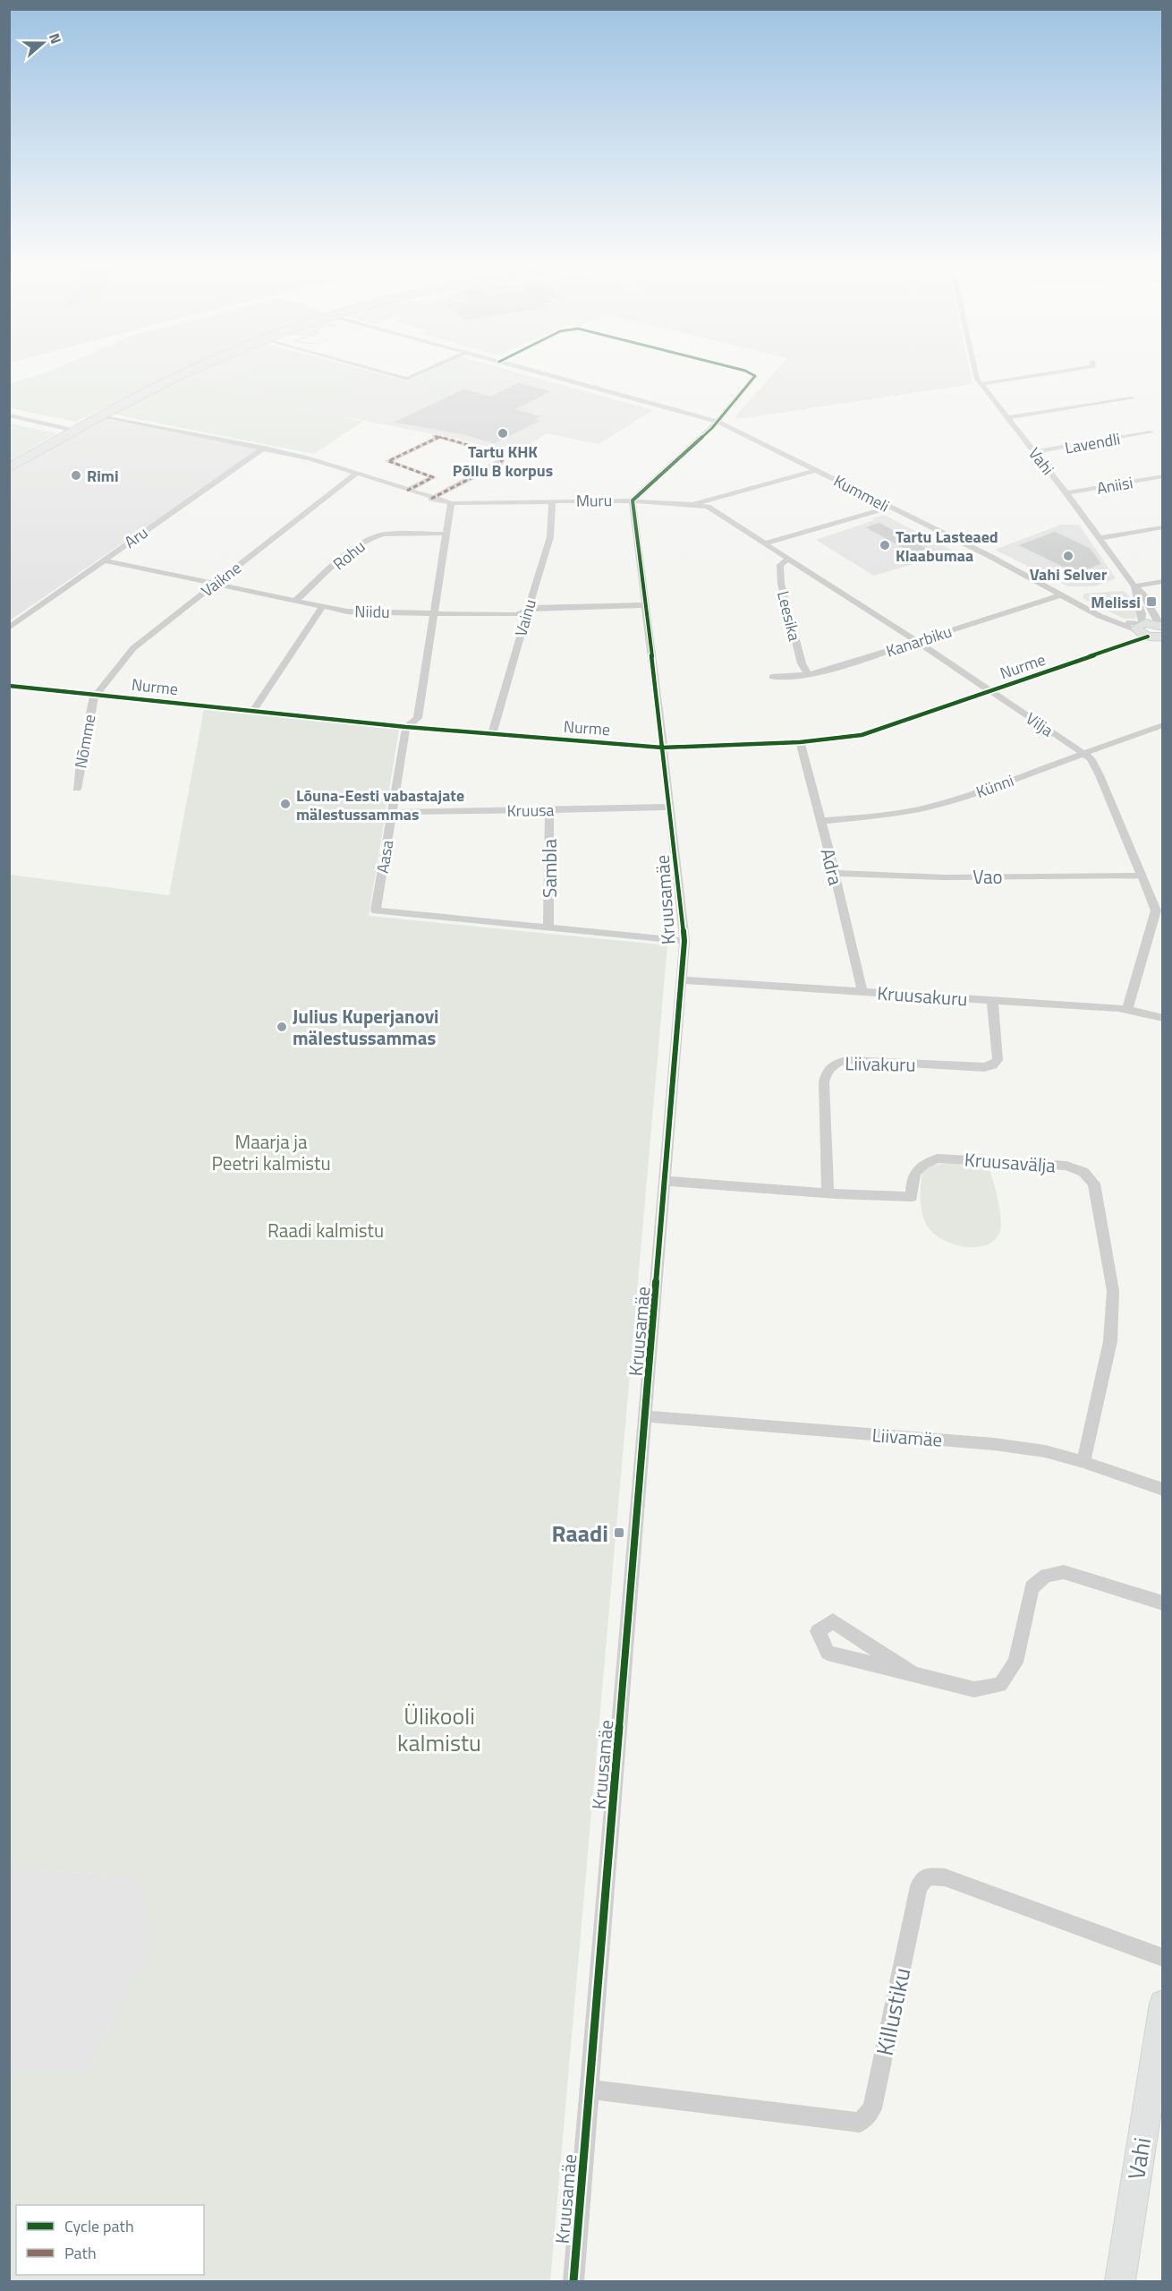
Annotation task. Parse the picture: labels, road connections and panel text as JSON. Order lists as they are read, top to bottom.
{
  "streets": {
    "street": [
      "Lavendli",
      "Vahi",
      "Aniisi",
      "Kummeli",
      "Muru",
      "Aru",
      "Rohu",
      "Vaikne",
      "Niidu",
      "Leesika",
      "Vainu",
      "Kanarbiku",
      "Nurme",
      "Vilja",
      "Nõmme",
      "Künni",
      "Kruusa",
      "Aasa",
      "Adra",
      "Sambla",
      "Vao",
      "Kruusamäe",
      "Kruusakuru",
      "Liivakuru",
      "Kruusavälja",
      "Liivamäe",
      "Killustiku"
    ]
  },
  "crossings": [
    ["Lavendli", "Vahi"],
    ["Vahi", "Aniisi"],
    ["Vahi", "Kummeli"],
    ["Kummeli", "Muru"],
    ["Kummeli", "Kanarbiku"],
    ["Muru", "Aru"],
    ["Muru", "Vaikne"],
    ["Muru", "Vainu"],
    ["Muru", "Vilja"],
    ["Muru", "Aasa"],
    ["Muru", "Kruusamäe"],
    ["Aru", "Niidu"],
    ["Rohu", "Niidu"],
    ["Rohu", "Aasa"],
    ["Vaikne", "Niidu"],
    ["Vaikne", "Nurme"],
    ["Vaikne", "Nõmme"],
    ["Niidu", "Vainu"],
    ["Niidu", "Aasa"],
    ["Niidu", "Kruusamäe"],
    ["Leesika", "Kanarbiku"],
    ["Leesika", "Vilja"],
    ["Vainu", "Nurme"],
    ["Kanarbiku", "Vilja"],
    ["Nurme", "Vilja"],
    ["Nurme", "Nõmme"],
    ["Nurme", "Aasa"],
    ["Nurme", "Adra"],
    ["Nurme", "Kruusamäe"],
    ["Vilja", "Künni"],
    ["Vilja", "Vao"],
    ["Vilja", "Kruusakuru"],
    ["Künni", "Adra"],
    ["Kruusa", "Aasa"],
    ["Kruusa", "Sambla"],
    ["Kruusa", "Kruusamäe"],
    ["Aasa", "Sambla"],
    ["Aasa", "Kruusamäe"],
    ["Adra", "Vao"],
    ["Adra", "Kruusakuru"],
    ["Kruusamäe", "Kruusakuru"],
    ["Kruusamäe", "Kruusavälja"],
    ["Kruusamäe", "Liivamäe"],
    ["Kruusamäe", "Killustiku"],
    ["Kruusakuru", "Liivakuru"],
    ["Liivakuru", "Kruusavälja"],
    ["Kruusavälja", "Liivamäe"]
  ],
  "parks": ["Maarja ja Peetri kalmistu", "Raadi kalmistu", "Ülikooli kalmistu"],
  "places": {
    "other": [
      "Tartu KHK Põllu B korpus",
      "Rimi",
      "Tartu Lasteaed Klaabumaa",
      "Vahi Selver",
      "Lõuna-Eesti vabastajate mälestussammas",
      "Julius Kuperjanovi mälestussammas"
    ],
    "transit": ["Melissi", "Raadi"]
  },
  "legend": ["Cycle path", "Path"],
  "north": "right"
}
